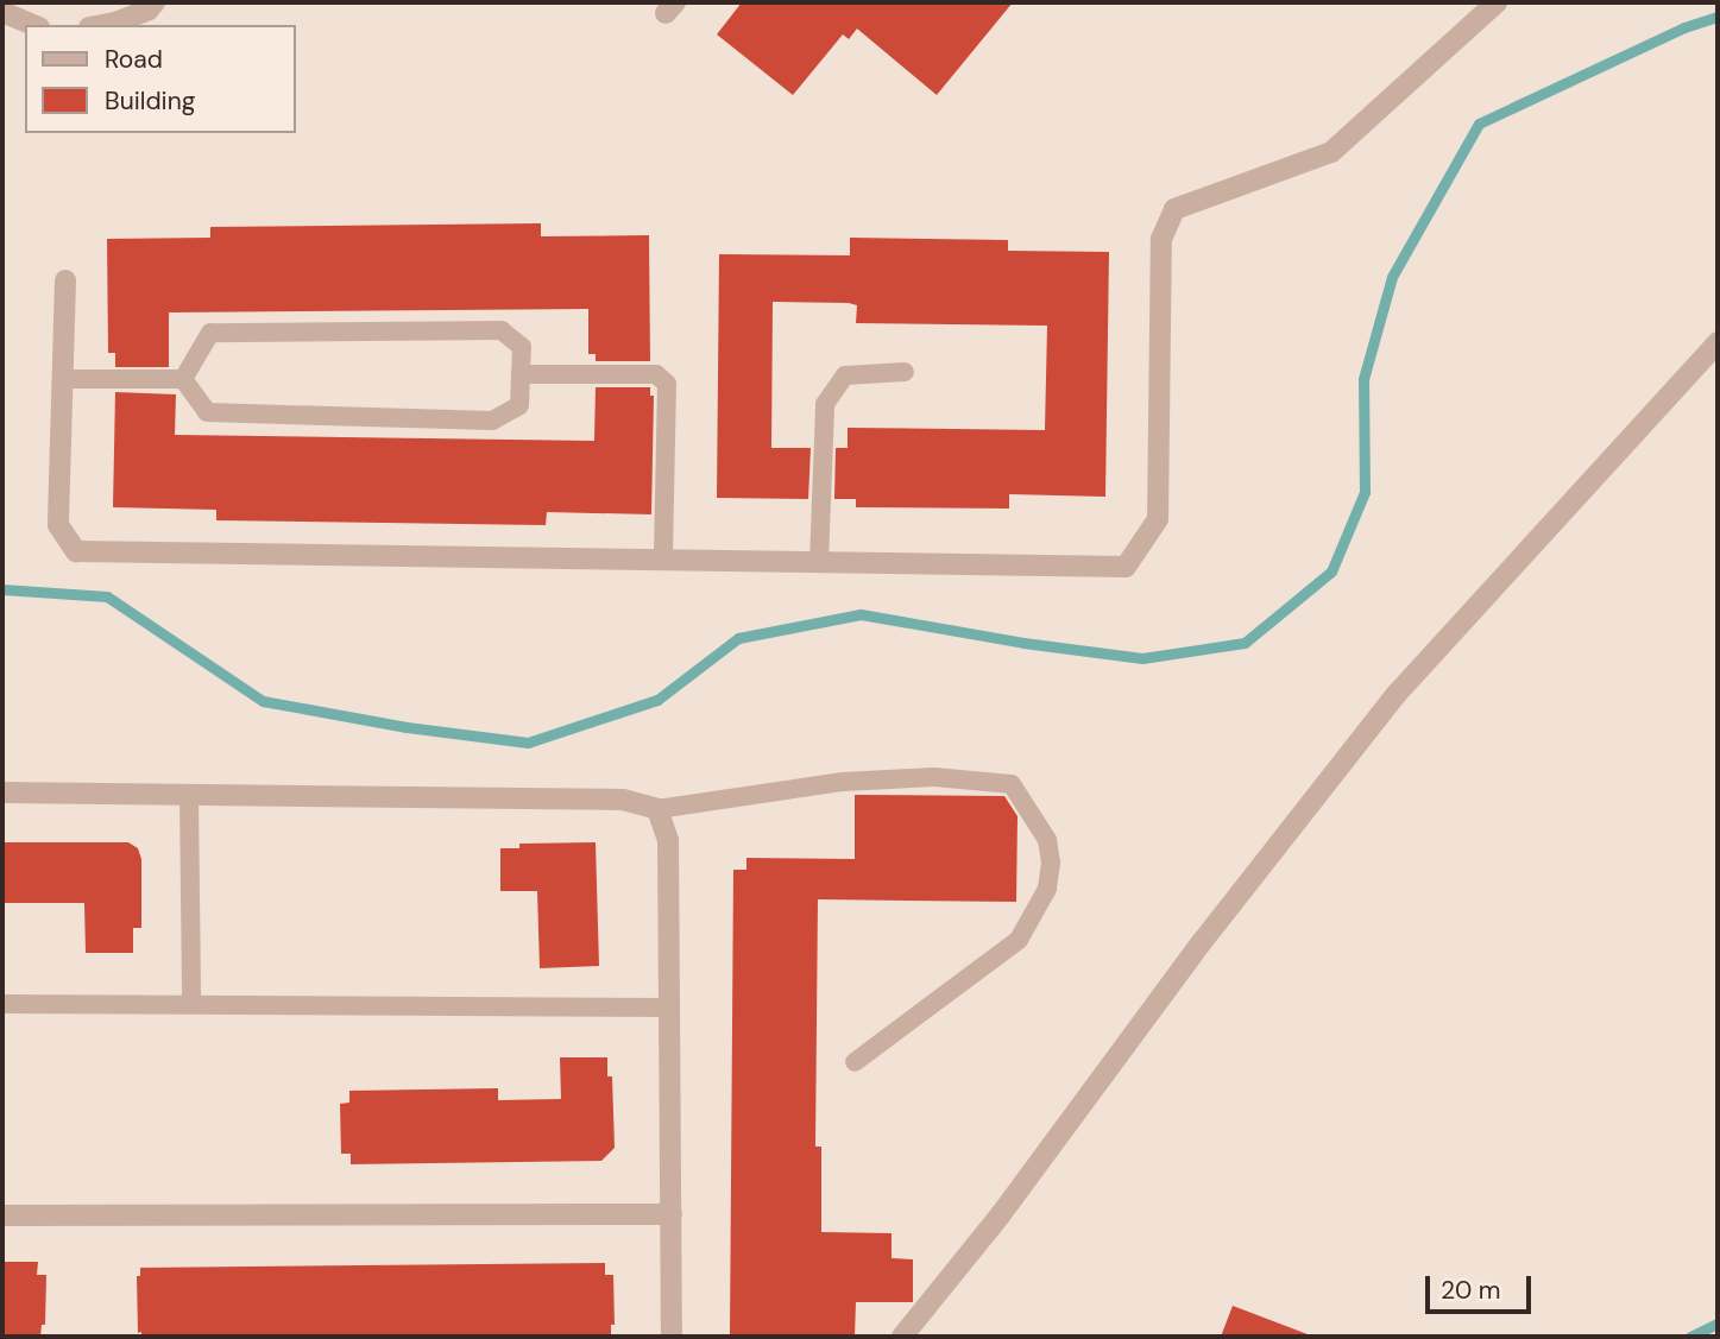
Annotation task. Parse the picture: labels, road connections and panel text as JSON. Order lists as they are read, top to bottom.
{
  "legend": ["Road", "Building"],
  "scale_bar": "20 m"
}
